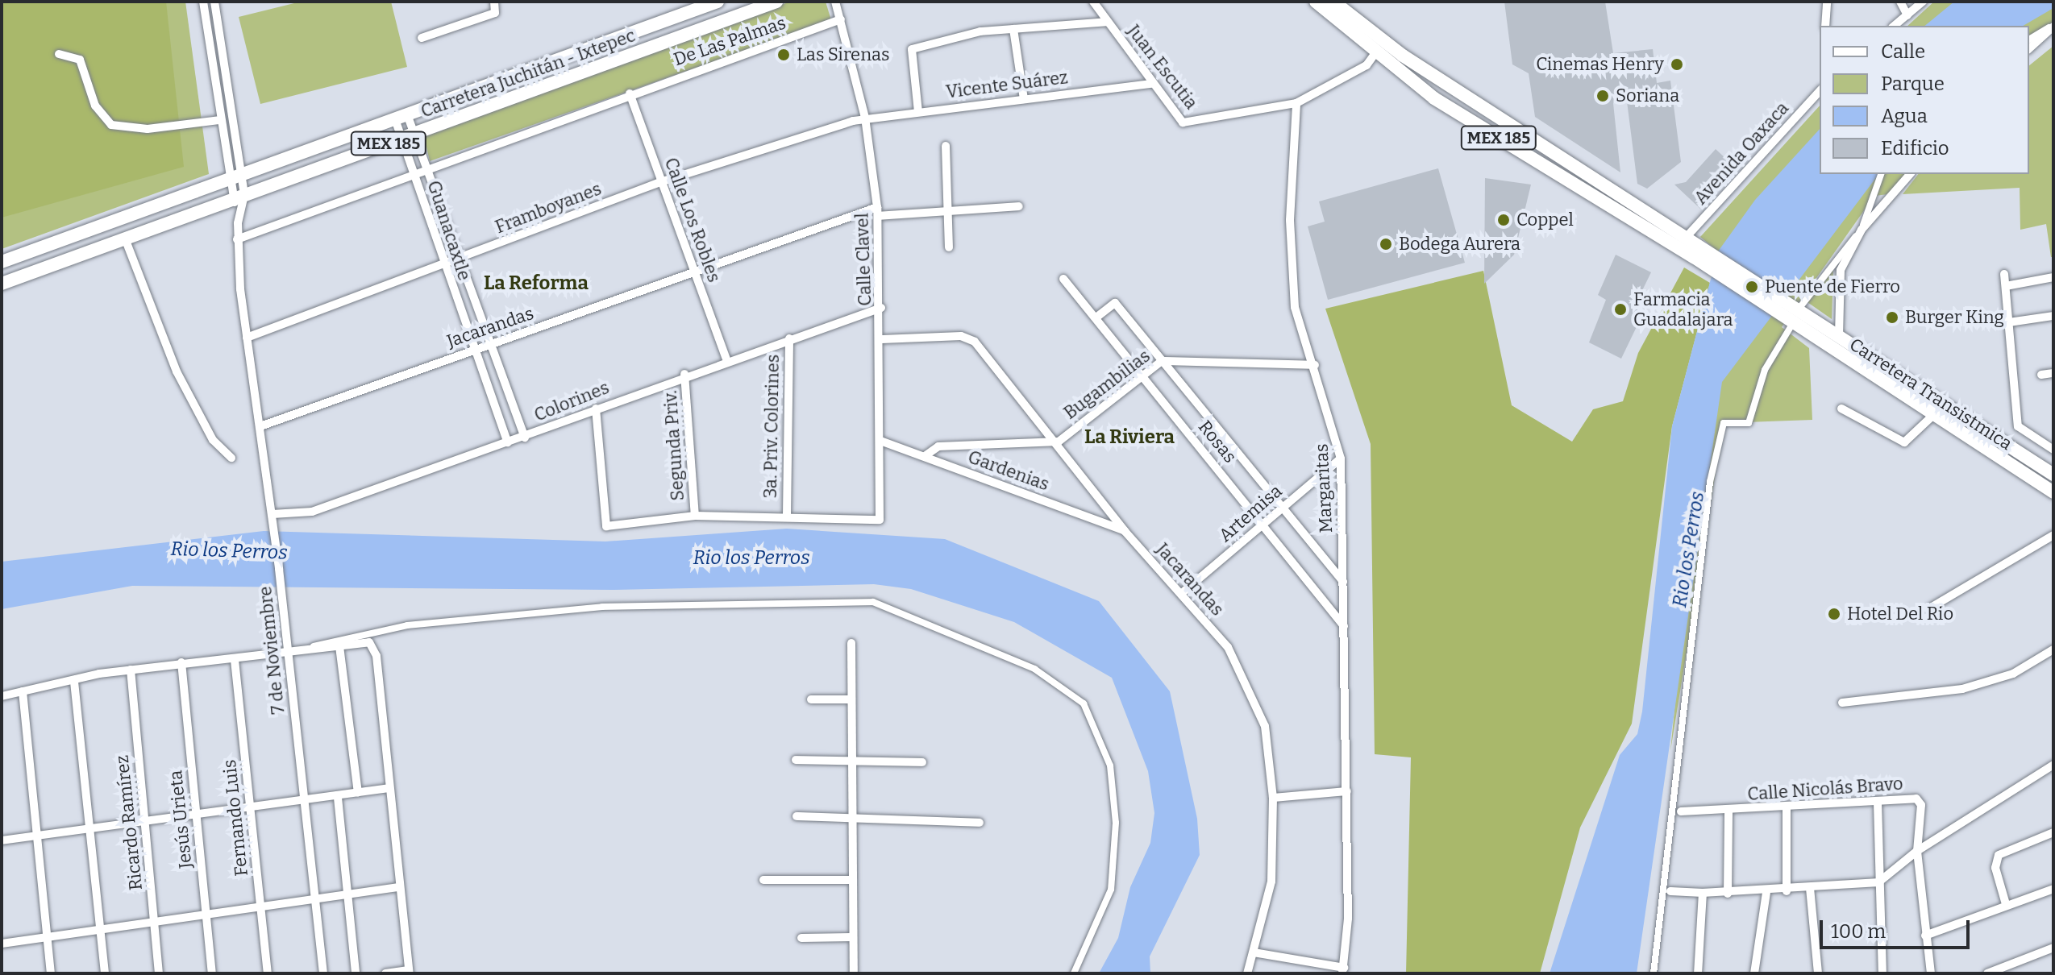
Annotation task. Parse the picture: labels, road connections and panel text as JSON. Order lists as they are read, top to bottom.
{
  "streets": {
    "main road": ["Carretera Juchitán - Ixtepec", "MEX 185", "Carretera Transistmica"],
    "street": [
      "De Las Palmas",
      "Juan Escutia",
      "Vicente Suárez",
      "Avenida Oaxaca",
      "Framboyanes",
      "Calle Los Robles",
      "Guanacaxtle",
      "Calle Clavel",
      "Jacarandas",
      "Bugambilias",
      "Colorines",
      "3a. Priv. Colorines",
      "Rosas",
      "Segunda Priv.",
      "Gardenias",
      "Margaritas",
      "Artemisa",
      "7 de Noviembre",
      "Calle Nicolás Bravo",
      "Fernando Luis",
      "Jesús Urieta",
      "Ricardo Ramírez"
    ]
  },
  "crossings": [
    ["De Las Palmas", "Calle Los Robles"],
    ["De Las Palmas", "Guanacaxtle"],
    ["De Las Palmas", "Calle Clavel"],
    ["De Las Palmas", "7 de Noviembre"],
    ["Juan Escutia", "Vicente Suárez"],
    ["Juan Escutia", "Margaritas"],
    ["Carretera Juchitán - Ixtepec", "Guanacaxtle"],
    ["Carretera Juchitán - Ixtepec", "7 de Noviembre"],
    ["Vicente Suárez", "Framboyanes"],
    ["Vicente Suárez", "Calle Clavel"],
    ["MEX 185", "Avenida Oaxaca"],
    ["MEX 185", "Carretera Transistmica"],
    ["Framboyanes", "Calle Los Robles"],
    ["Framboyanes", "Guanacaxtle"],
    ["Framboyanes", "Calle Clavel"],
    ["Framboyanes", "7 de Noviembre"],
    ["Calle Los Robles", "Jacarandas"],
    ["Calle Los Robles", "Colorines"],
    ["Guanacaxtle", "Jacarandas"],
    ["Guanacaxtle", "Colorines"],
    ["Calle Clavel", "Jacarandas"],
    ["Calle Clavel", "Colorines"],
    ["Calle Clavel", "3a. Priv. Colorines"],
    ["Calle Clavel", "Gardenias"],
    ["Jacarandas", "Bugambilias"],
    ["Jacarandas", "Gardenias"],
    ["Jacarandas", "Artemisa"],
    ["Jacarandas", "7 de Noviembre"],
    ["Bugambilias", "Rosas"],
    ["Bugambilias", "Gardenias"],
    ["Bugambilias", "Margaritas"],
    ["Colorines", "3a. Priv. Colorines"],
    ["Colorines", "Segunda Priv."],
    ["Colorines", "7 de Noviembre"],
    ["Rosas", "Margaritas"],
    ["Rosas", "Artemisa"],
    ["Margaritas", "Artemisa"]
  ],
  "districts": ["La Reforma", "La Riviera"],
  "water": ["Rio los Perros"],
  "places": [
    "Las Sirenas",
    "Cinemas Henry",
    "Soriana",
    "Coppel",
    "Bodega Aurera",
    "Puente de Fierro",
    "Farmacia Guadalajara",
    "Burger King",
    "Hotel Del Rio"
  ],
  "legend": [
    "Calle",
    "Parque",
    "Agua",
    "Edificio"
  ],
  "scale_bar": "100 m"
}
